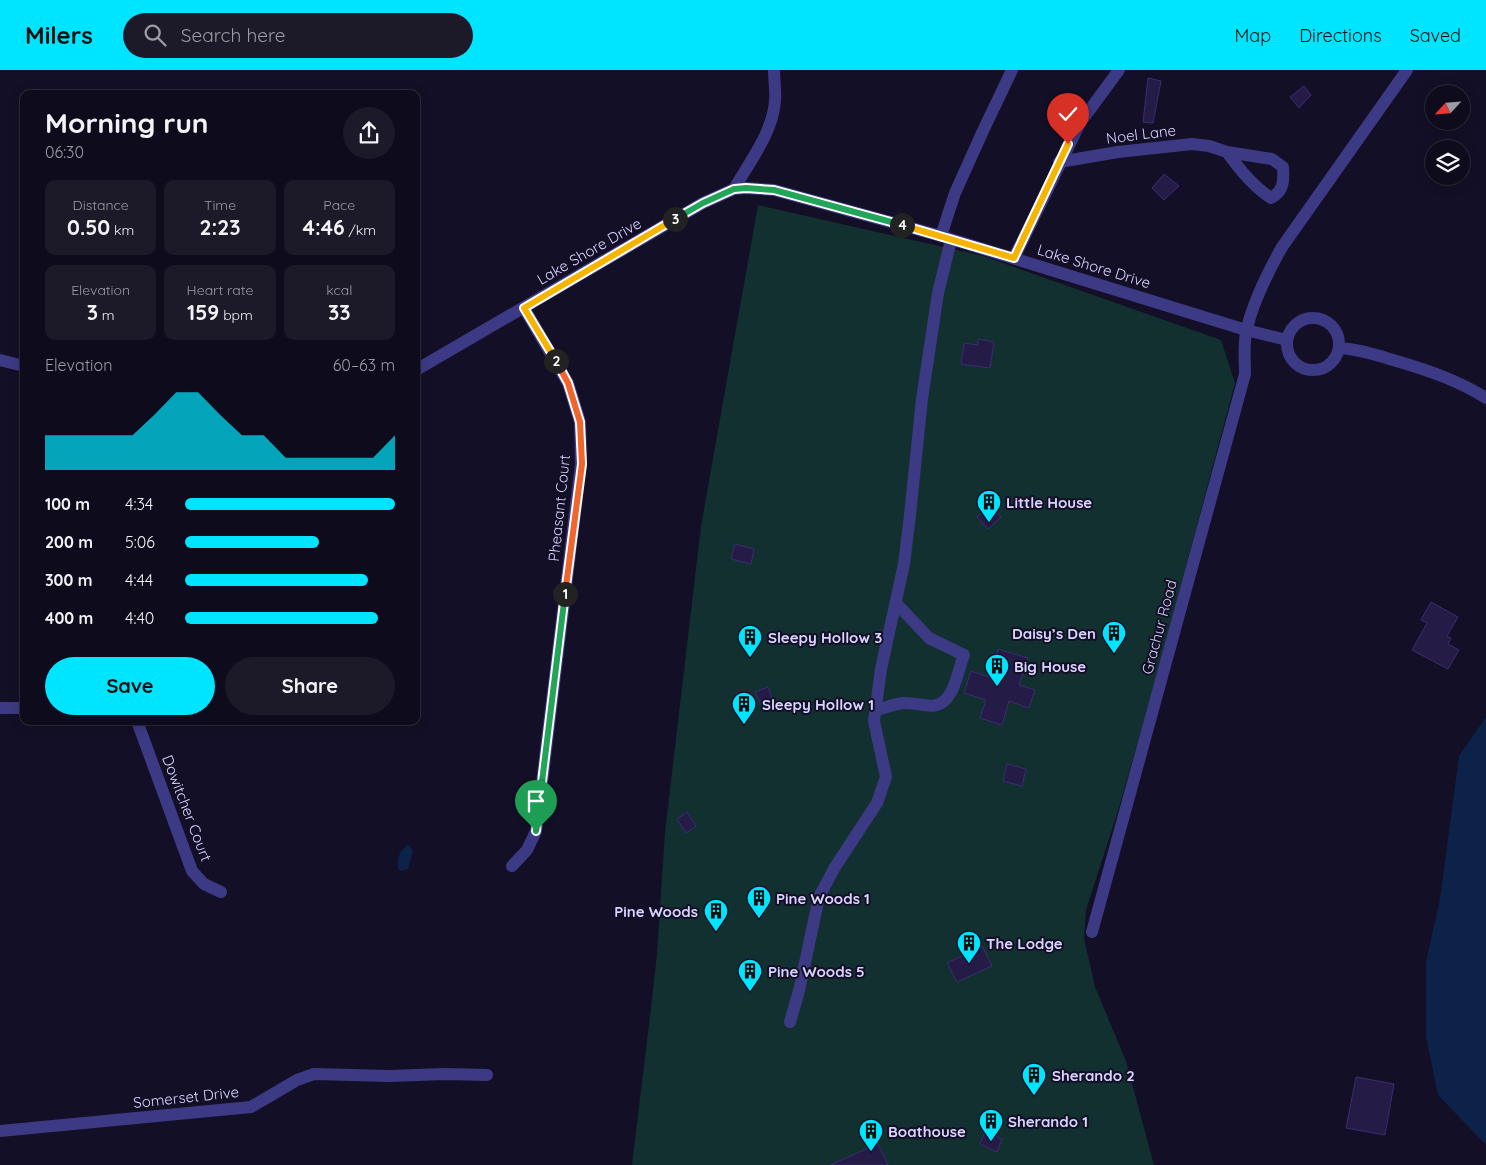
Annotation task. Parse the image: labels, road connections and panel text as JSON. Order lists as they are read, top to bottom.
{
  "streets": {
    "street": [
      "Noel Lane",
      "Lake Shore Drive",
      "Pheasant Court",
      "Grachur Road",
      "Dowitcher Court",
      "Somerset Drive"
    ]
  },
  "crossings": [
    ["Lake Shore Drive", "Pheasant Court"],
    ["Lake Shore Drive", "Grachur Road"]
  ],
  "places": {
    "building": [
      "Little House",
      "Daisy’s Den",
      "Sleepy Hollow 3",
      "Big House",
      "Sleepy Hollow 1",
      "Pine Woods 1",
      "Pine Woods",
      "The Lodge",
      "Pine Woods 5",
      "Sherando 2",
      "Sherando 1",
      "Boathouse"
    ]
  },
  "north": "bottom left",
  "page": {
    "header": "Milers",
    "search": "Search here",
    "nav": ["Map", "Directions", "Saved"],
    "heading": ["Morning run", "06:30"],
    "stats": [
      ["Distance", "0.50 km"],
      ["Time", "2:23"],
      ["Pace", "4:46 /km"],
      ["Elevation", "3 m"],
      ["Heart rate", "159 bpm"],
      ["kcal", "33"]
    ],
    "pins": [
      "3",
      "4",
      "2",
      "1"
    ],
    "chart": ["Elevation", "60–63 m"],
    "list": [
      {
        "name": "100 m",
        "note": "4:34"
      },
      {
        "name": "200 m",
        "note": "5:06"
      },
      {
        "name": "300 m",
        "note": "4:44"
      },
      {
        "name": "400 m",
        "note": "4:40"
      }
    ],
    "buttons": ["Save", "Share"]
  }
}
